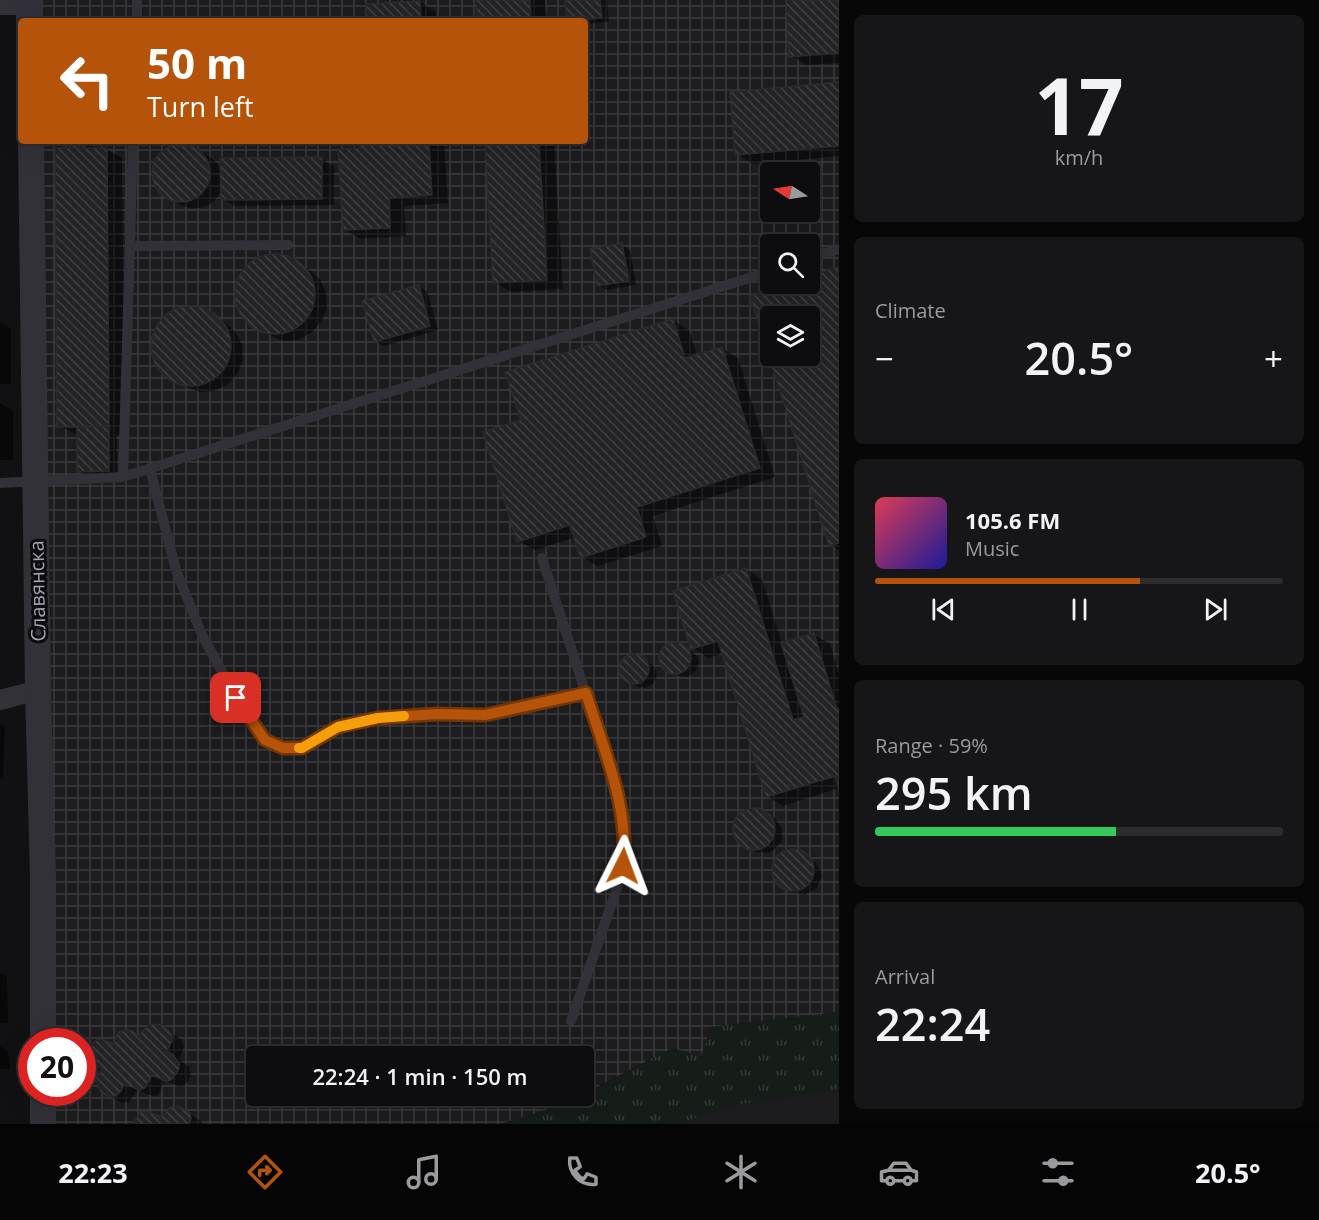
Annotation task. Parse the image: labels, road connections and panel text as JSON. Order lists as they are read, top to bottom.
{
  "streets": {
    "street": ["Славянска"]
  },
  "north": "left",
  "page": {
    "tile": [
      ["17", "km/h"],
      "Climate",
      ["Range · 59%", "295 km"],
      ["Arrival", "22:24"]
    ],
    "turn": ["50 m", "Turn left"],
    "heat": ["−", "20.5°", "+"],
    "song": ["105.6 FM", "Music"],
    "limit": "20",
    "trip": "22:24 · 1 min · 150 m",
    "tabs": ["22:23", "20.5°"]
  }
}
